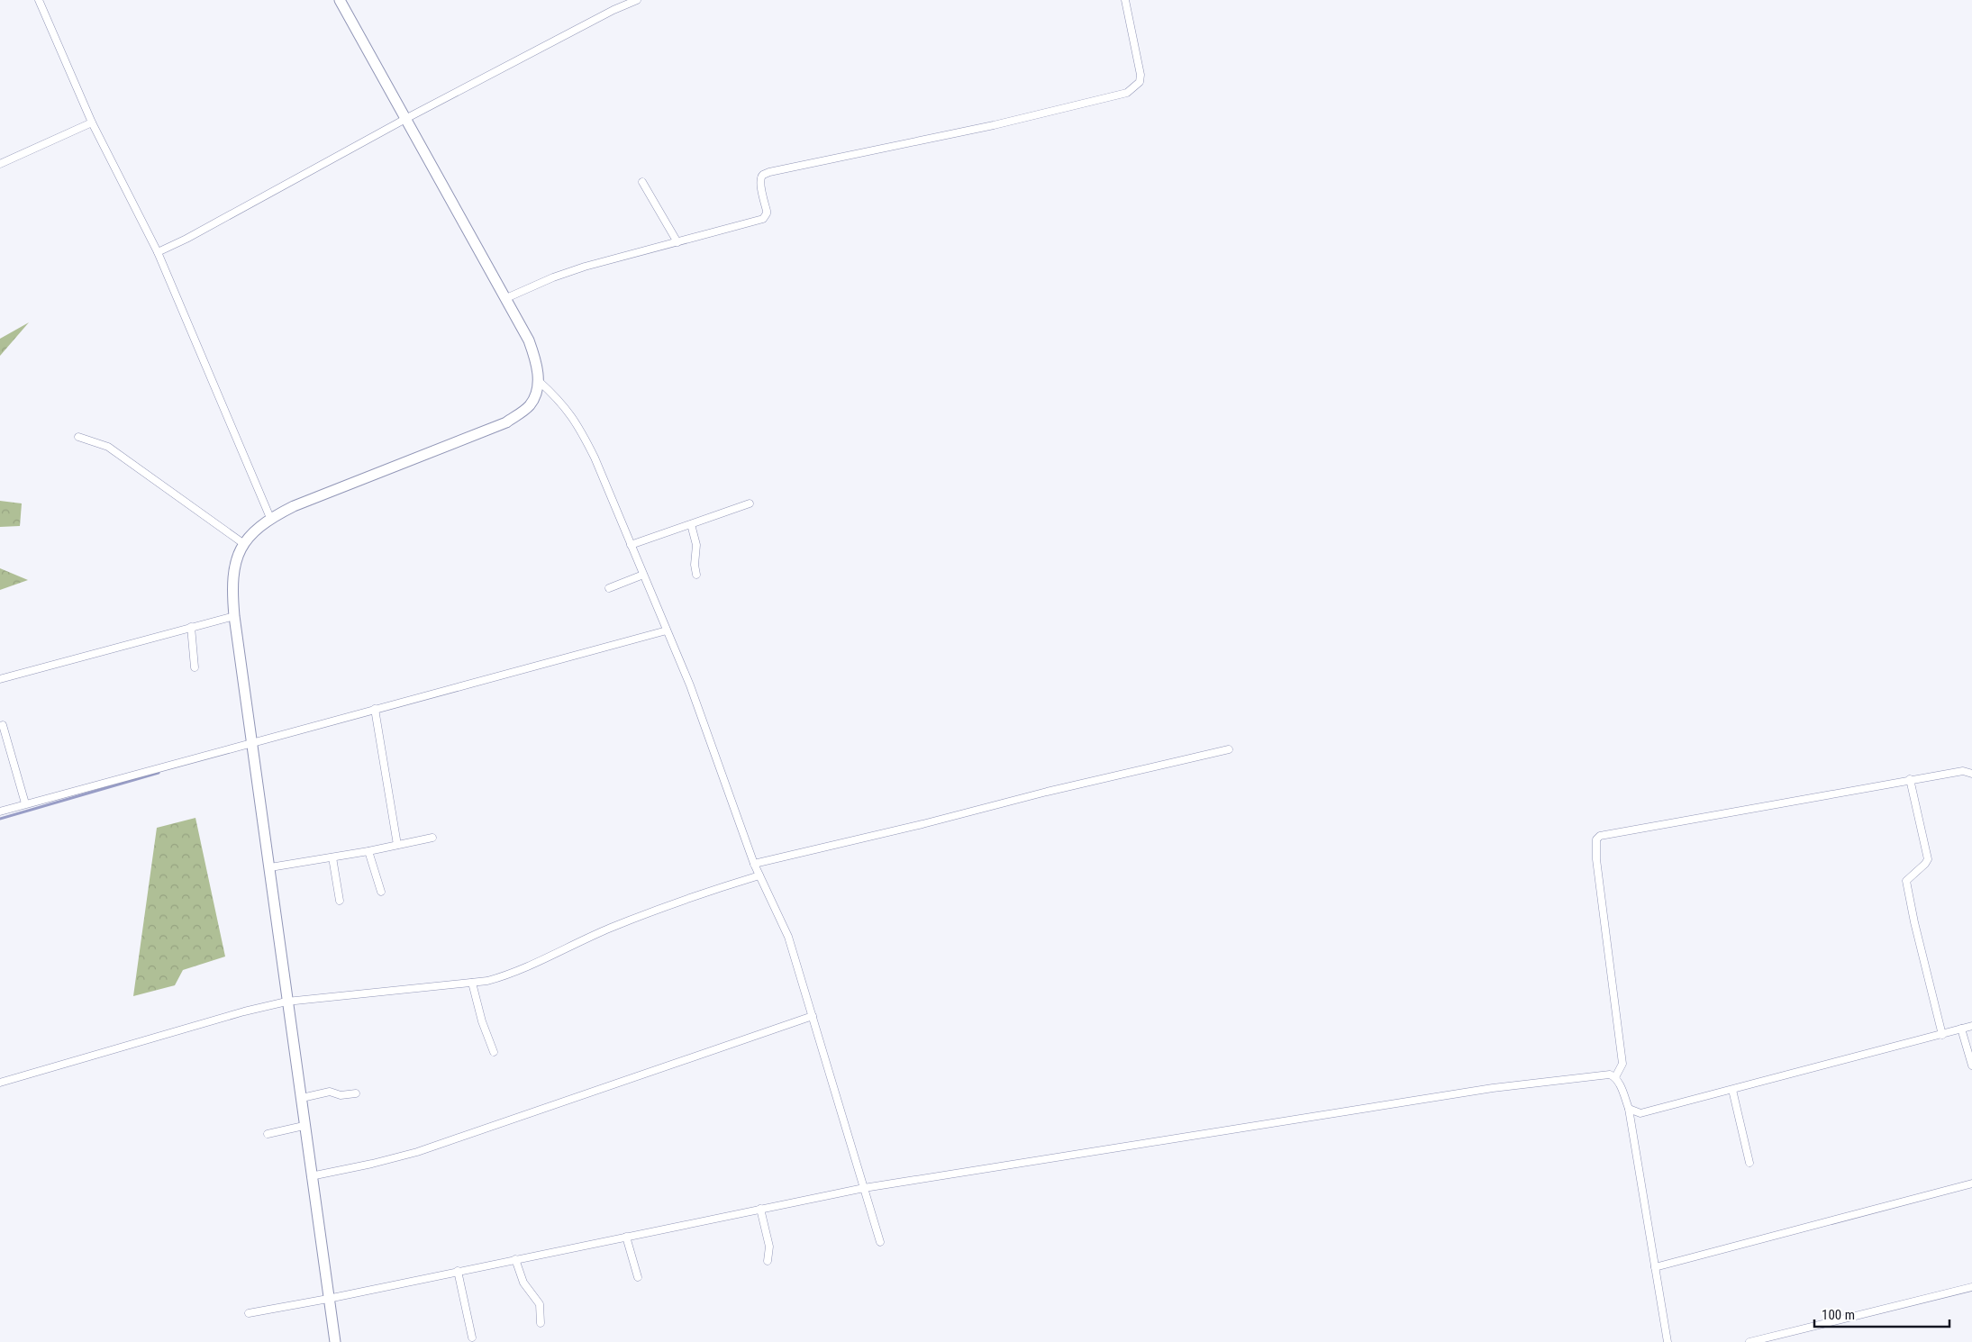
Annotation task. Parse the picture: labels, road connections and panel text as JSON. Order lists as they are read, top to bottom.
{
  "scale_bar": "100 m"
}
